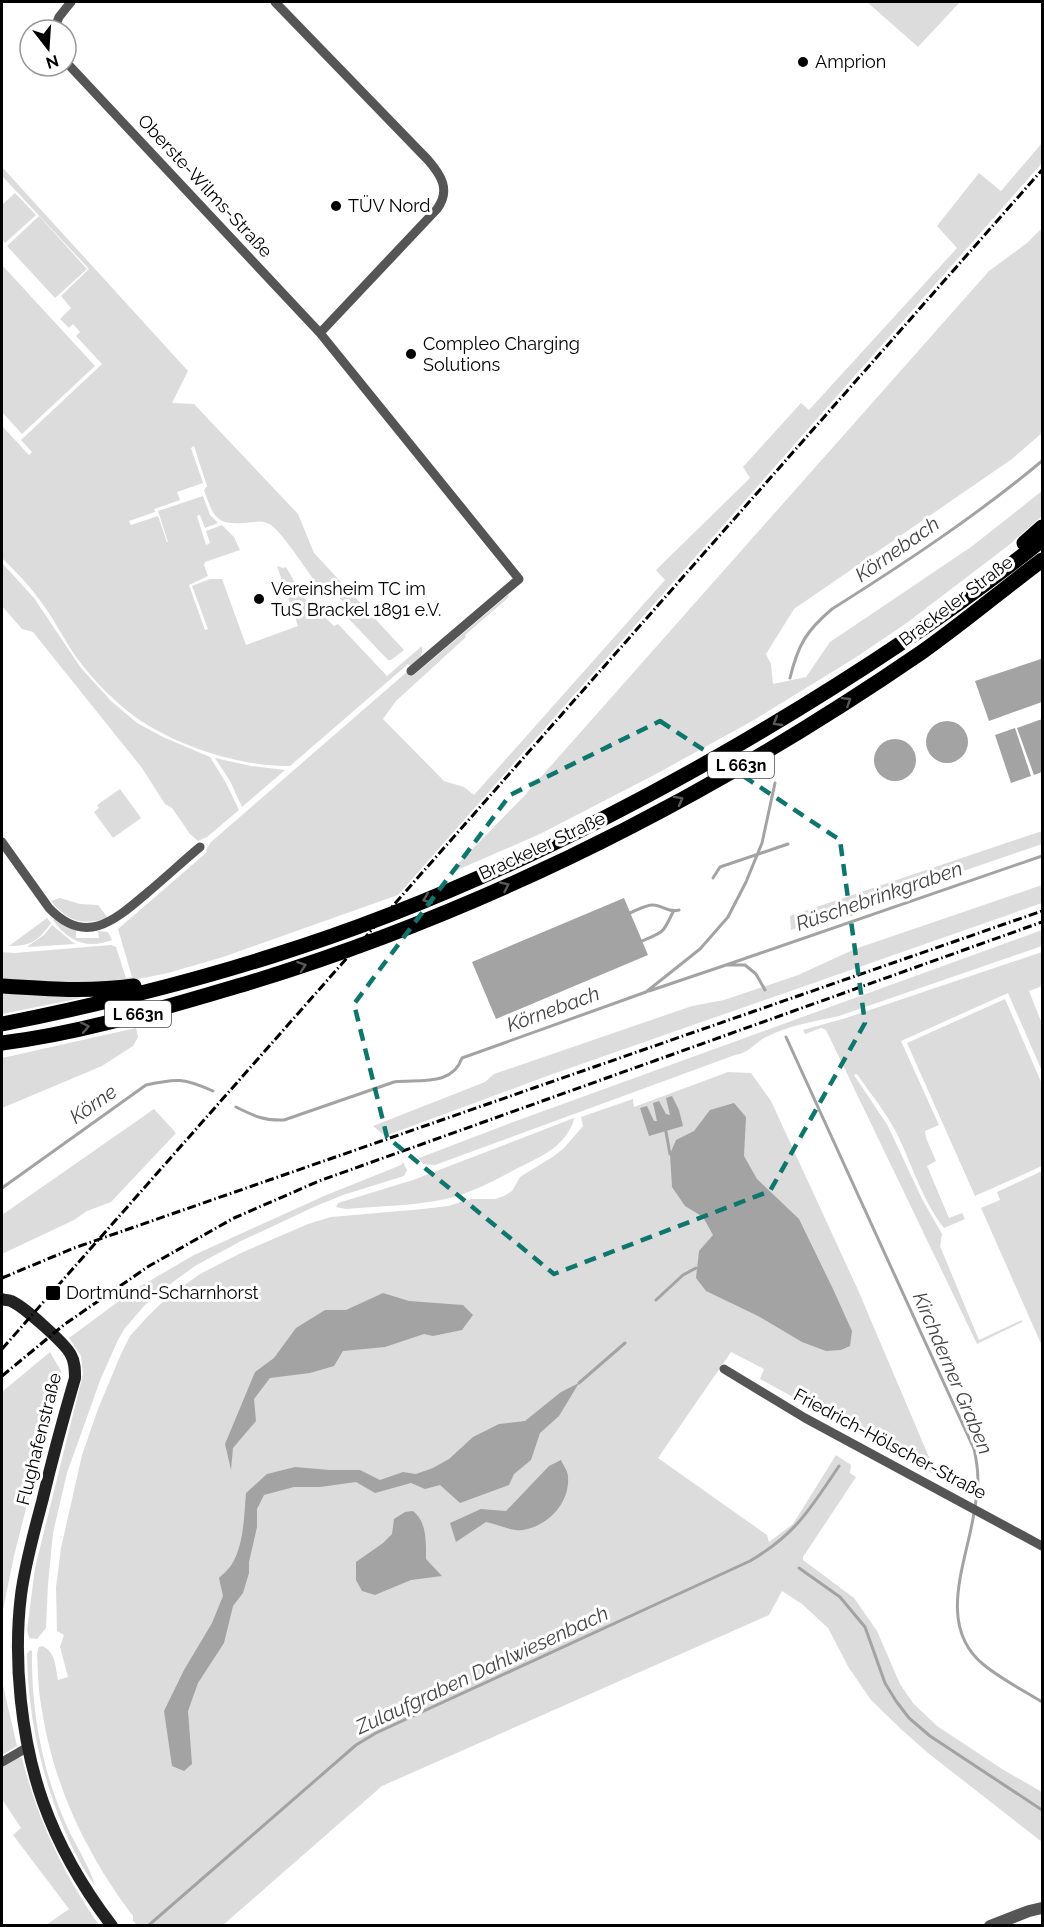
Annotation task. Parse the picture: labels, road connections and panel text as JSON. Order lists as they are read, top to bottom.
{
  "streets": {
    "highway": ["Brackeler Straße", "L 663n"],
    "main road": ["Flughafenstraße"],
    "street": ["Oberste-Wilms-Straße", "Friedrich-Hölscher-Straße"]
  },
  "water": [
    "Körnebach",
    "Rüschebrinkgraben",
    "Körne",
    "Kirchderner Graben",
    "Zulaufgraben Dahlwiesenbach"
  ],
  "places": {
    "other": [
      "Amprion",
      "TÜV Nord",
      "Compleo Charging Solutions",
      "Vereinsheim TC im TuS Brackel 1891 e.V."
    ],
    "transit": ["Dortmund-Scharnhorst"]
  },
  "north": "bottom"
}
